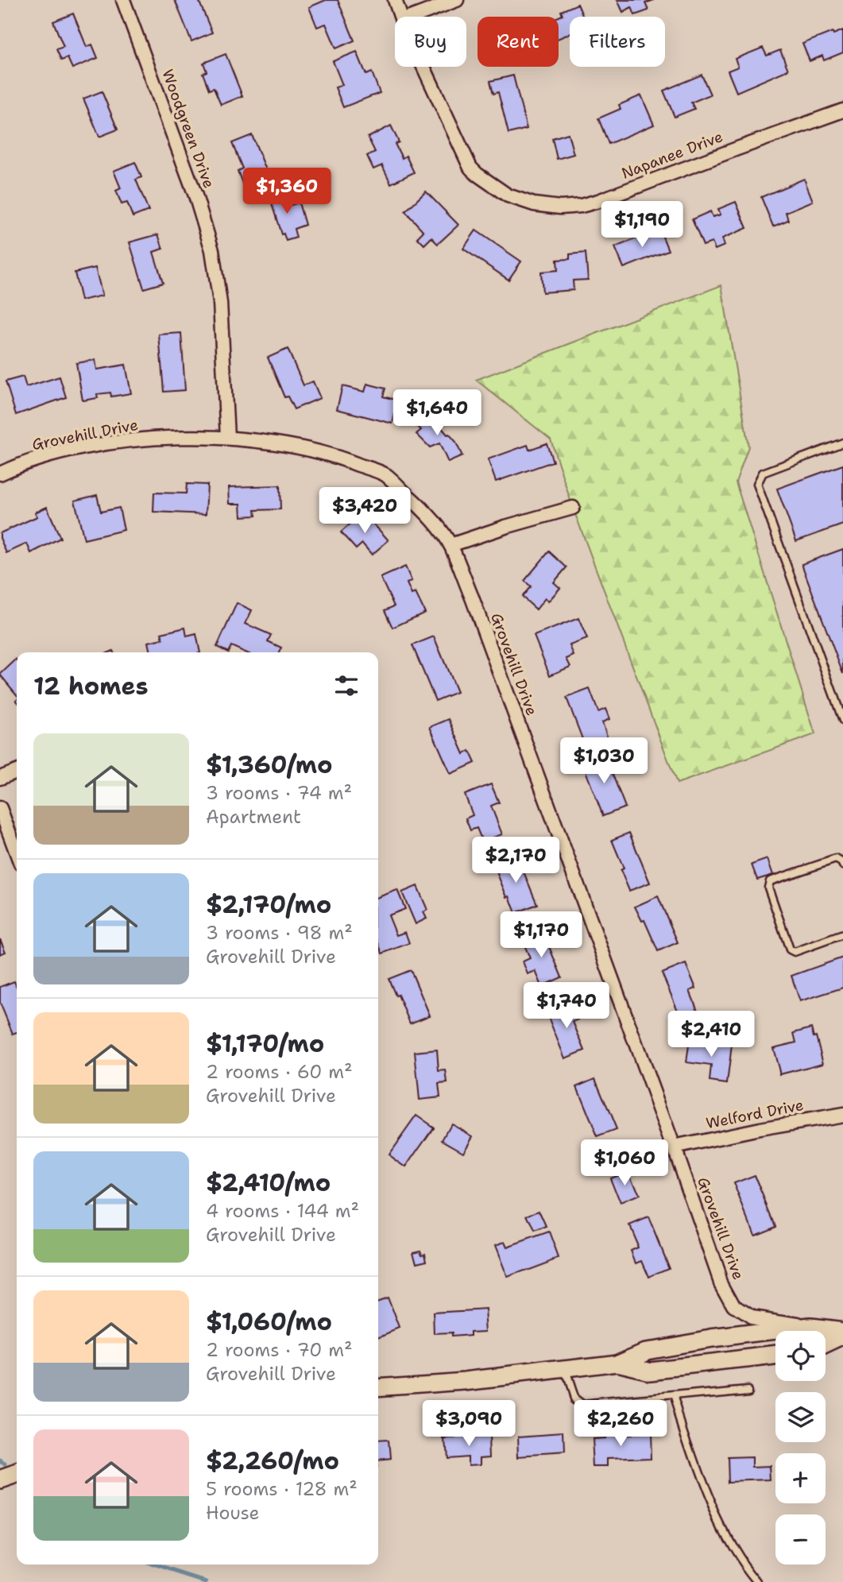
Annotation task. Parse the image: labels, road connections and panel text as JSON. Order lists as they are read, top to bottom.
{
  "streets": {
    "street": [
      "Woodgreen Drive",
      "Napanee Drive",
      "Grovehill Drive",
      "Welford Drive"
    ]
  },
  "crossings": [
    ["Woodgreen Drive", "Grovehill Drive"],
    ["Grovehill Drive", "Welford Drive"]
  ],
  "page": {
    "chip": ["Buy", "Rent", "Filters"],
    "price": [
      "$1,360",
      "$1,190",
      "$1,640",
      "$3,420",
      "$1,030",
      "$2,170",
      "$1,170",
      "$1,740",
      "$2,410",
      "$1,060",
      "$3,090",
      "$2,260"
    ],
    "heading": "12 homes",
    "list": [
      {
        "name": "$1,360/mo",
        "note": "3 rooms · 74 m² · Apartment"
      },
      {
        "name": "$2,170/mo",
        "note": "3 rooms · 98 m² · Grovehill Drive"
      },
      {
        "name": "$1,170/mo",
        "note": "2 rooms · 60 m² · Grovehill Drive"
      },
      {
        "name": "$2,410/mo",
        "note": "4 rooms · 144 m² · Grovehill Drive"
      },
      {
        "name": "$1,060/mo",
        "note": "2 rooms · 70 m² · Grovehill Drive"
      },
      {
        "name": "$2,260/mo",
        "note": "5 rooms · 128 m² · House"
      }
    ],
    "map_buttons": ["+", "−"]
  }
}
